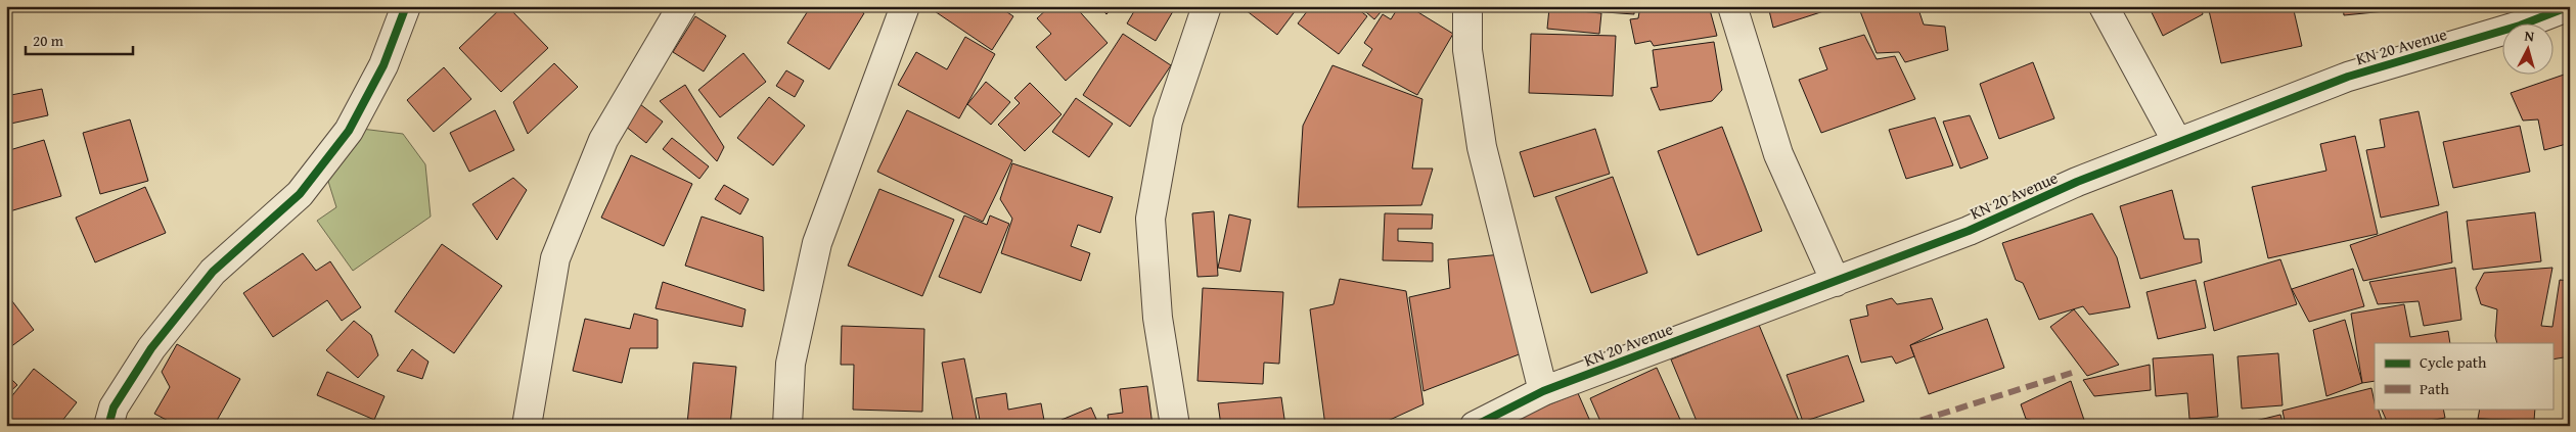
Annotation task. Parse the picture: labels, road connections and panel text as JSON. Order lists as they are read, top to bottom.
{
  "streets": {
    "street": ["KN 20 Avenue"]
  },
  "legend": ["Cycle path", "Path"],
  "scale_bar": "20 m",
  "north": "top"
}
